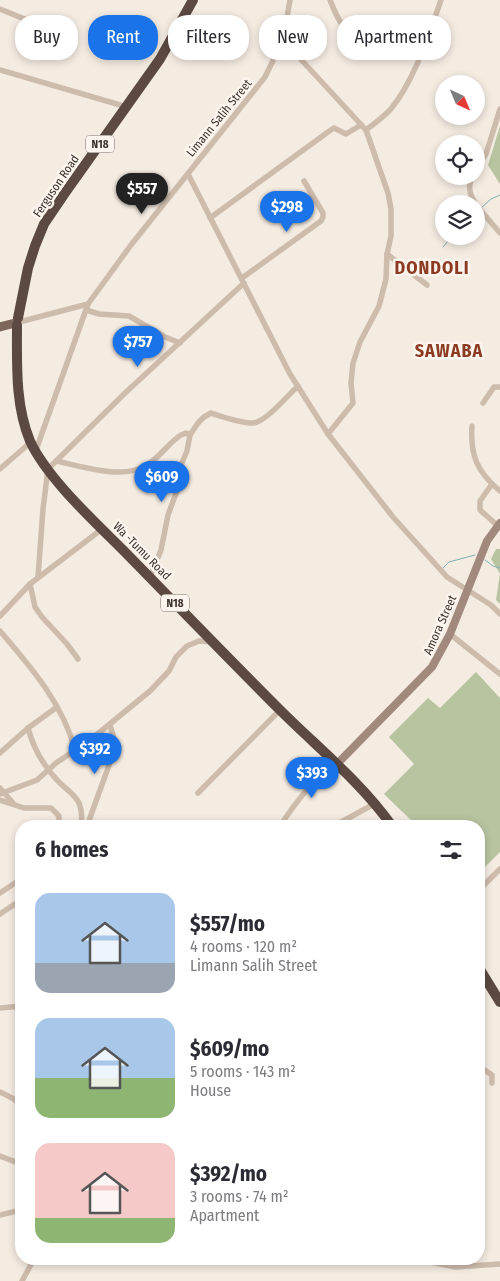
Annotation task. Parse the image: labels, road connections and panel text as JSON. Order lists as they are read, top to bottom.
{
  "streets": {
    "highway": ["N18", "Ferguson Road", "Wa -Tumu Road"],
    "street": ["Limann Salih Street", "Amora Street"]
  },
  "crossings": [
    ["Limann Salih Street", "Wa -Tumu Road"],
    ["Ferguson Road", "Wa -Tumu Road"],
    ["Wa -Tumu Road", "Amora Street"]
  ],
  "districts": ["DONDOLI", "SAWABA"],
  "north": "bottom right",
  "page": {
    "chip": [
      "Buy",
      "Rent",
      "Filters",
      "New",
      "Apartment"
    ],
    "price": [
      "$557",
      "$298",
      "$757",
      "$609",
      "$392",
      "$393"
    ],
    "heading": "6 homes",
    "list": [
      {
        "name": "$557/mo",
        "note": "4 rooms · 120 m² · Limann Salih Street"
      },
      {
        "name": "$609/mo",
        "note": "5 rooms · 143 m² · House"
      },
      {
        "name": "$392/mo",
        "note": "3 rooms · 74 m² · Apartment"
      }
    ]
  }
}
